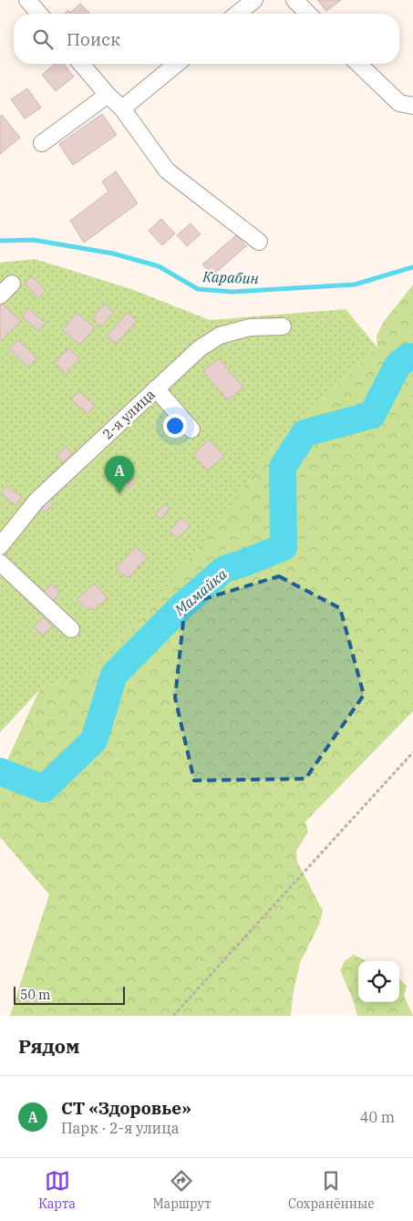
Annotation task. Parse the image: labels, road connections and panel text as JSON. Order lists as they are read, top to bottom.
{
  "streets": {
    "street": ["2-я улица"]
  },
  "water": ["Карабин", "Мамайка"],
  "scale_bar": "50 m",
  "page": {
    "search": "Поиск",
    "pins": "A",
    "scale": "50 m",
    "heading": "Рядом",
    "list": [
      {
        "mark": "A",
        "name": "СТ «Здоровье»",
        "note": "Парк · 2-я улица",
        "value": "40 m"
      }
    ],
    "nav": ["Карта", "Маршрут", "Сохранённые"]
  }
}
